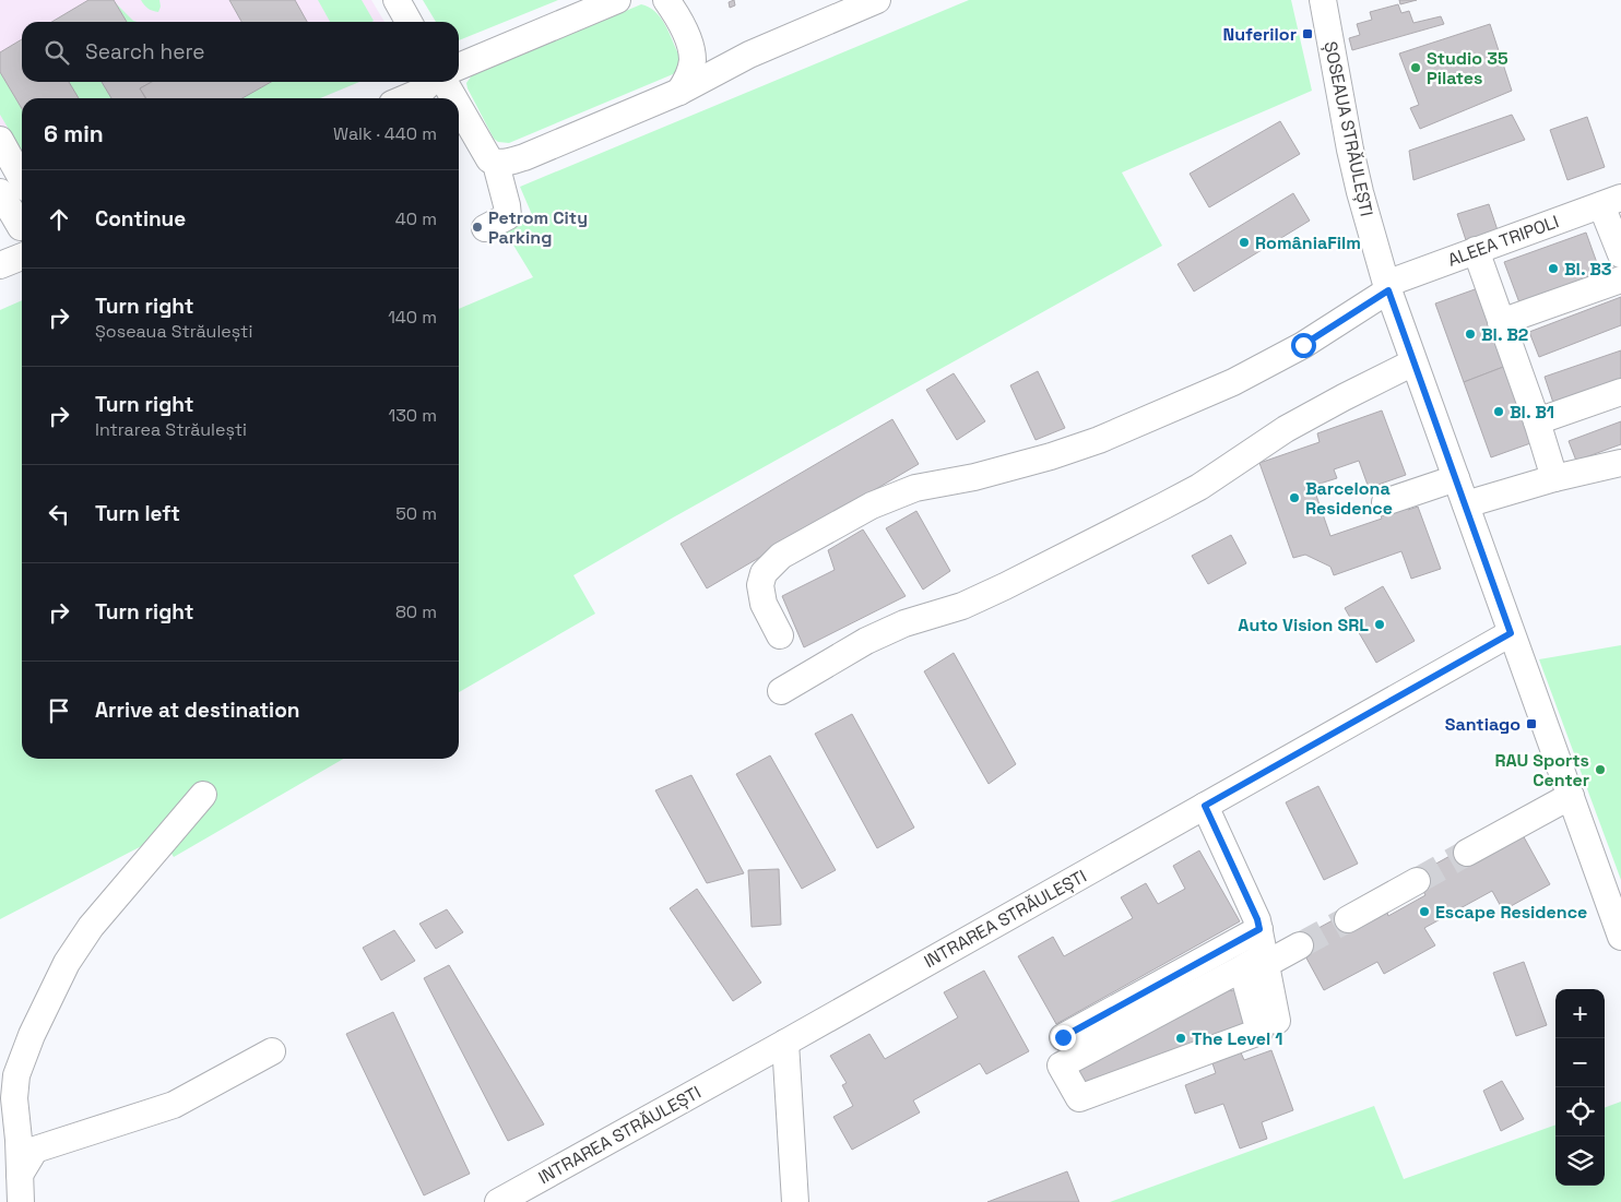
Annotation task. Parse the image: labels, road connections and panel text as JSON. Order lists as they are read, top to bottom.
{
  "streets": {
    "street": ["ȘOSEAUA STRĂULEȘTI", "ALEEA TRIPOLI", "INTRAREA STRĂULEȘTI"]
  },
  "crossings": [
    ["ȘOSEAUA STRĂULEȘTI", "ALEEA TRIPOLI"],
    ["ȘOSEAUA STRĂULEȘTI", "INTRAREA STRĂULEȘTI"]
  ],
  "places": {
    "transit": ["Nuferilor", "Santiago"],
    "other": [
      "Studio 35 Pilates",
      "Petrom City Parking",
      "RomâniaFilm",
      "Bl. B3",
      "Bl. B2",
      "Bl. B1",
      "Barcelona Residence",
      "Auto Vision SRL",
      "RAU Sports Center",
      "Escape Residence",
      "The Level 1"
    ]
  },
  "page": {
    "search": "Search here",
    "heading": ["6 min", "Walk · 440 m"],
    "list": [
      ["Continue", "40 m"],
      ["Turn right", "Șoseaua Străulești", "140 m"],
      ["Turn right", "Intrarea Străulești", "130 m"],
      ["Turn left", "50 m"],
      ["Turn right", "80 m"],
      "Arrive at destination"
    ],
    "map_buttons": ["+", "−"]
  }
}
